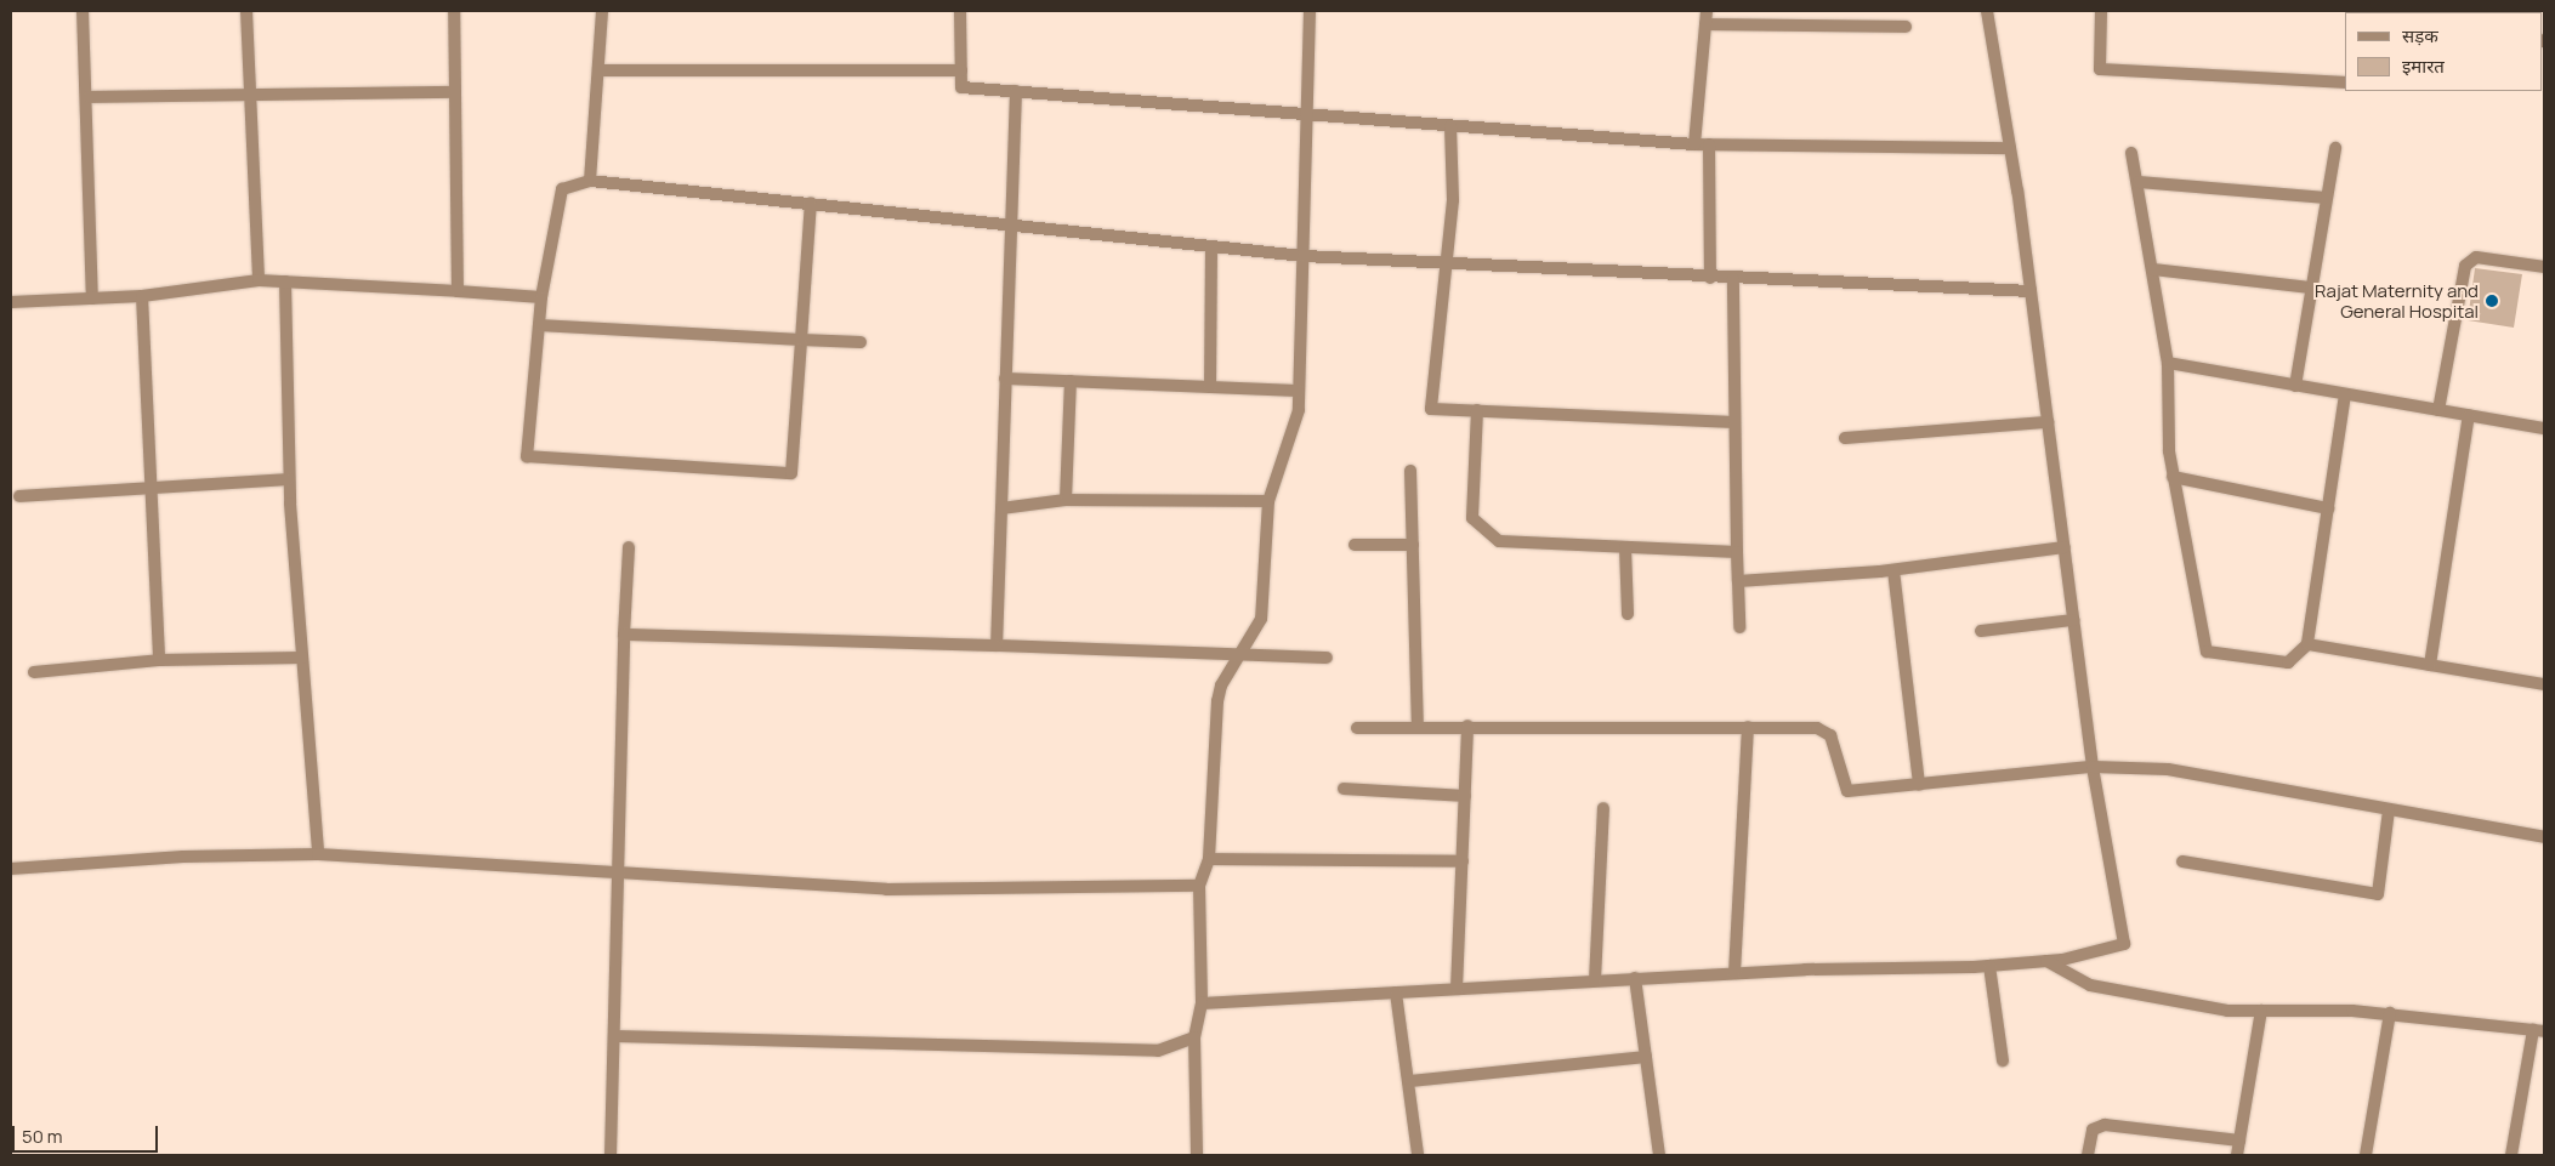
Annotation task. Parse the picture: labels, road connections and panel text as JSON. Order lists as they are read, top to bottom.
{
  "places": ["Rajat Maternity and General Hospital"],
  "legend": ["सड़क", "इमारत"],
  "scale_bar": "50 m"
}
